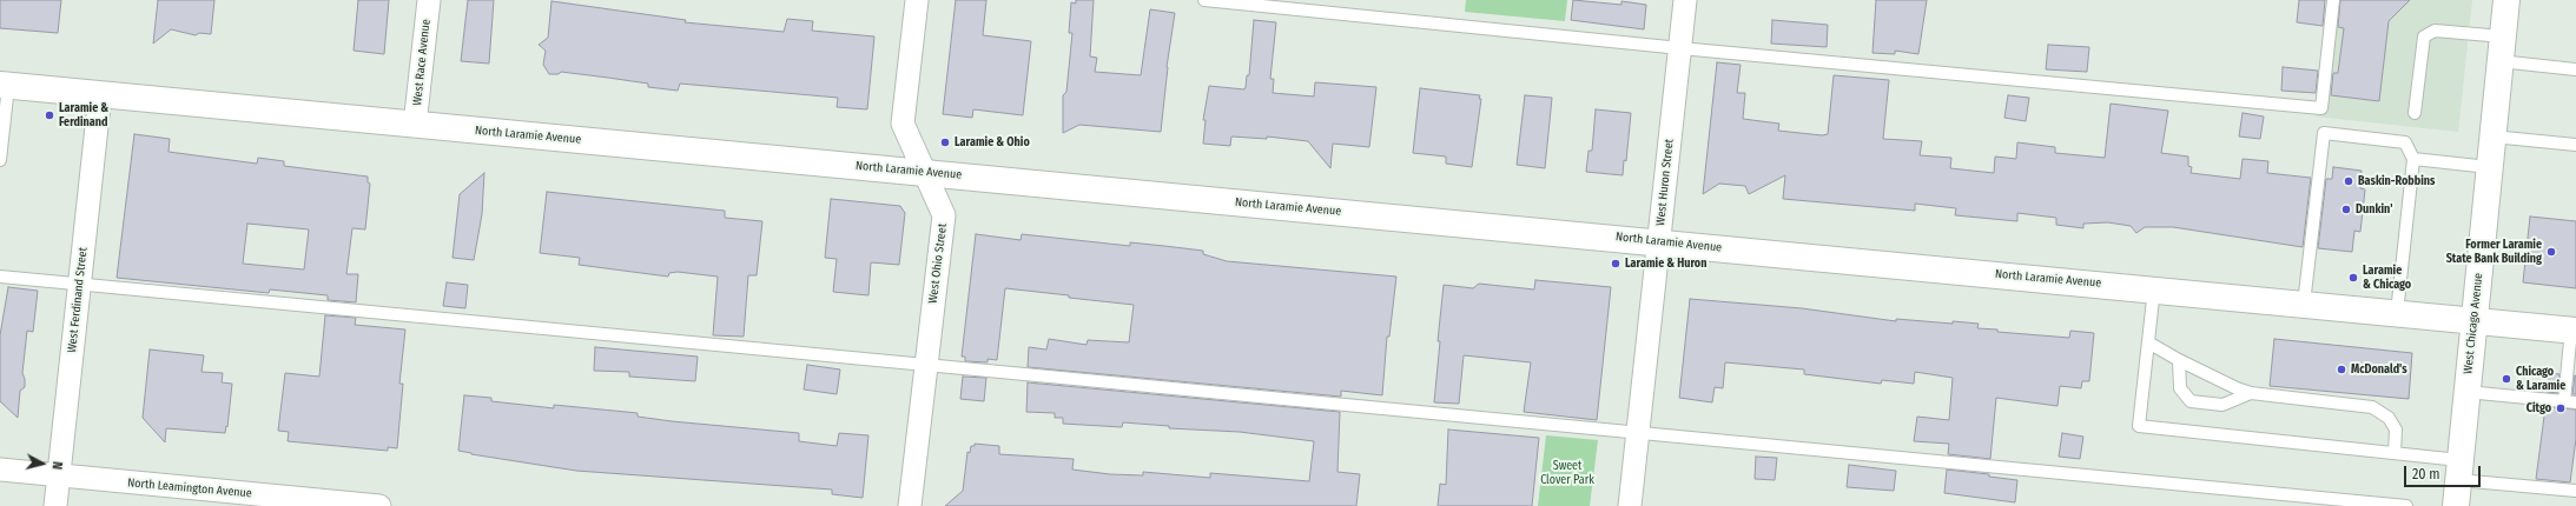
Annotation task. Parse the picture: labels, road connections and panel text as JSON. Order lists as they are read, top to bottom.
{
  "streets": {
    "street": [
      "West Race Avenue",
      "North Laramie Avenue",
      "West Huron Street",
      "West Ohio Street",
      "West Ferdinand Street",
      "West Chicago Avenue",
      "North Leamington Avenue"
    ]
  },
  "crossings": [
    ["West Race Avenue", "North Laramie Avenue"],
    ["North Laramie Avenue", "West Huron Street"],
    ["North Laramie Avenue", "West Ohio Street"],
    ["North Laramie Avenue", "West Ferdinand Street"],
    ["North Laramie Avenue", "West Chicago Avenue"],
    ["West Ferdinand Street", "North Leamington Avenue"]
  ],
  "parks": ["Sweet Clover Park"],
  "places": [
    "Laramie & Ferdinand",
    "Laramie & Ohio",
    "Baskin-Robbins",
    "Dunkin'",
    "Former Laramie State Bank Building",
    "Laramie & Huron",
    "Laramie & Chicago",
    "McDonald's",
    "Chicago & Laramie",
    "Citgo"
  ],
  "scale_bar": "20 m",
  "north": "right"
}
